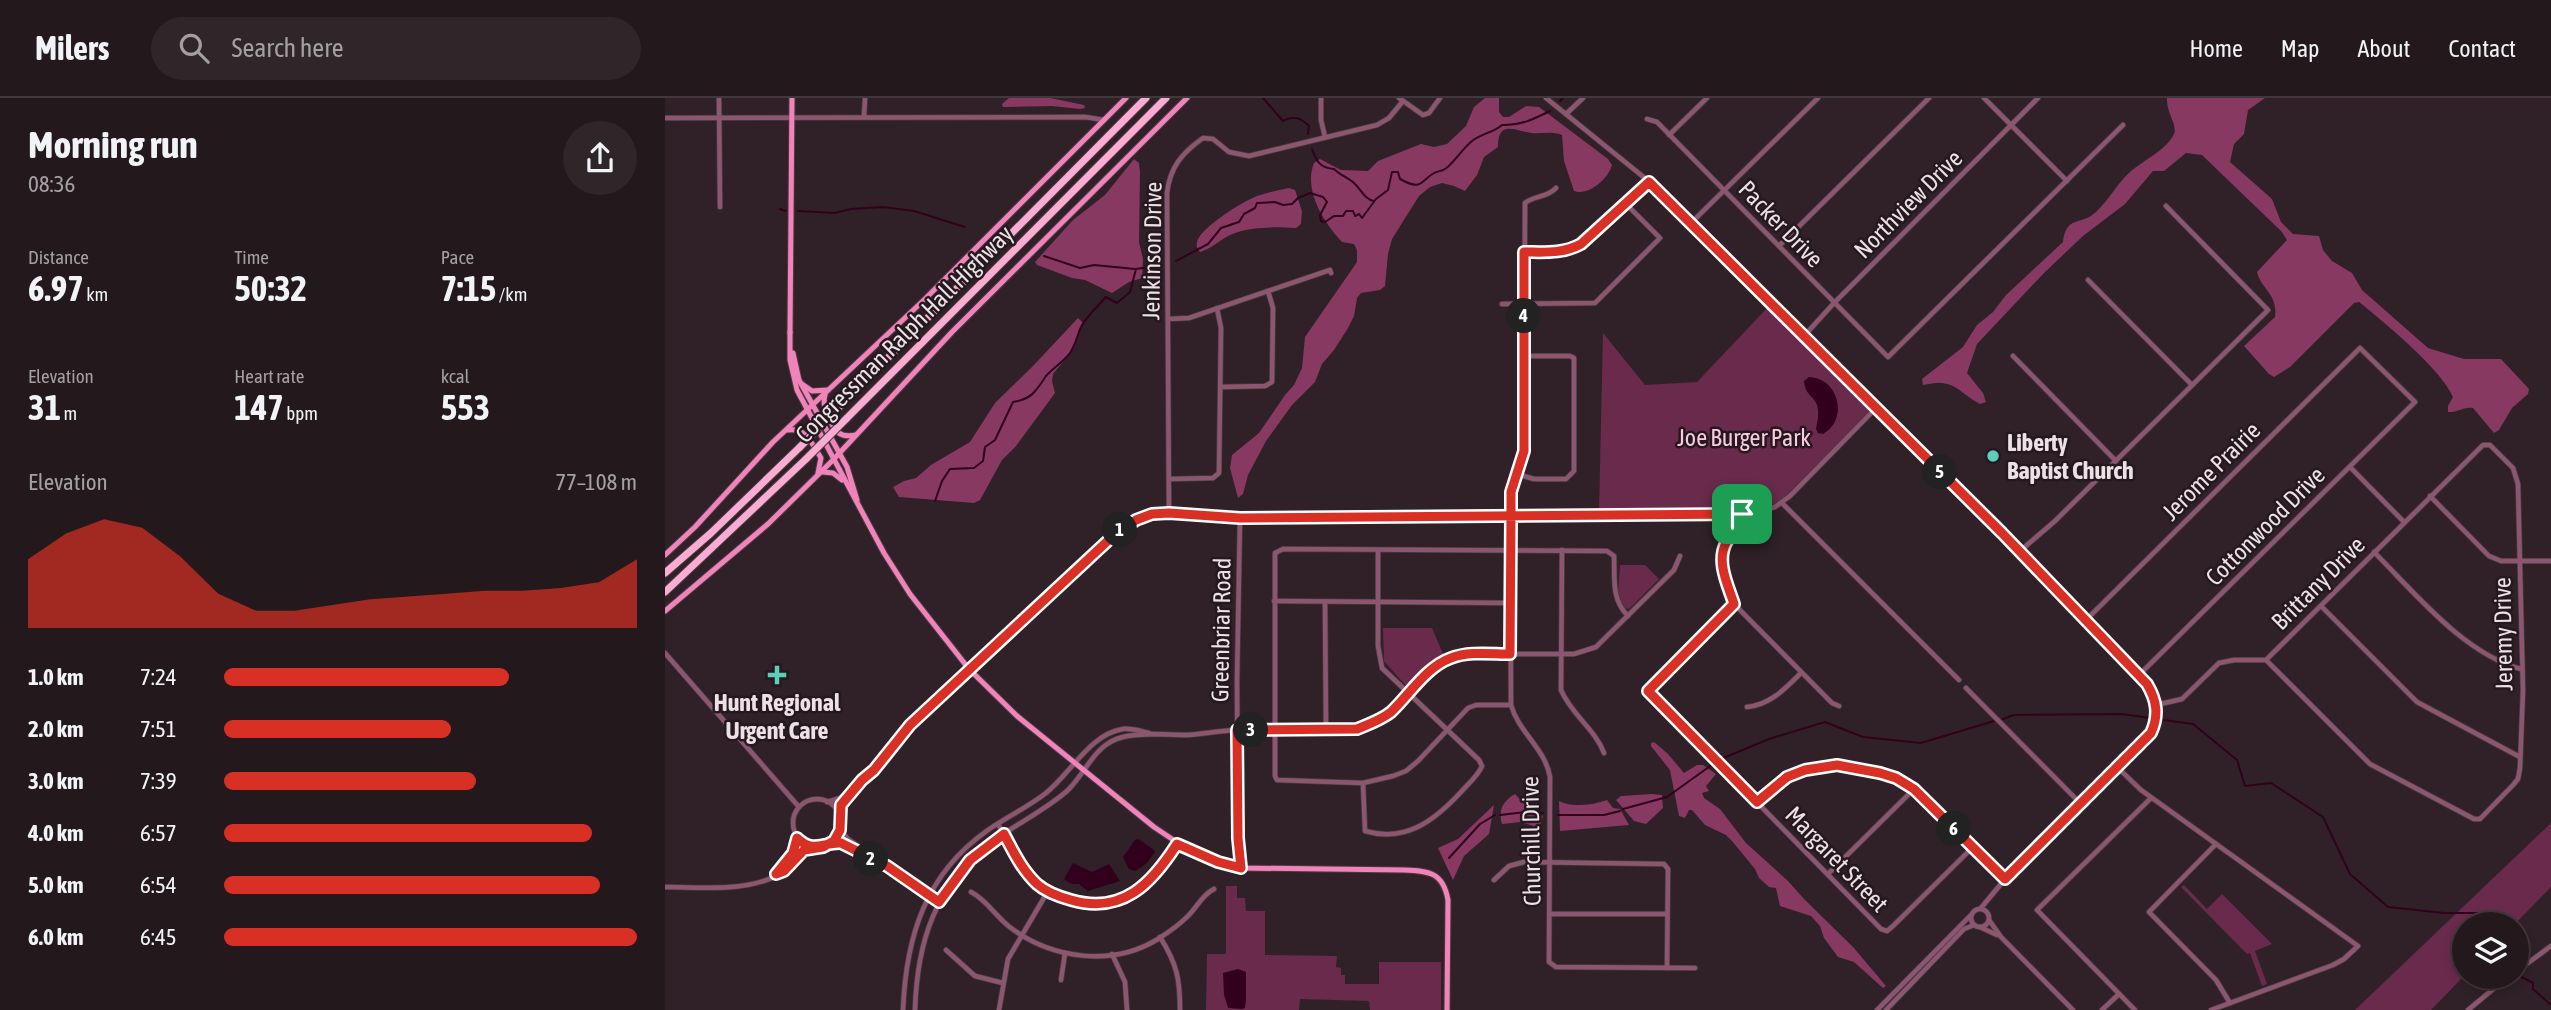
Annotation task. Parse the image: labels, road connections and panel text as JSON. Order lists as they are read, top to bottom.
{
  "streets": {
    "highway": ["Congressman Ralph Hall Highway"],
    "street": [
      "Northview Drive",
      "Packer Drive",
      "Jenkinson Drive",
      "Jerome Prairie",
      "Cottonwood Drive",
      "Brittany Drive",
      "Greenbriar Road",
      "Jeremy Drive",
      "Churchill Drive",
      "Margaret Street"
    ]
  },
  "crossings": [
    ["Northview Drive", "Packer Drive"],
    ["Jerome Prairie", "Cottonwood Drive"],
    ["Brittany Drive", "Jeremy Drive"]
  ],
  "parks": ["Joe Burger Park"],
  "places": {
    "other": ["Liberty Baptist Church"],
    "health": ["Hunt Regional Urgent Care"]
  },
  "page": {
    "header": "Milers",
    "search": "Search here",
    "nav": [
      "Home",
      "Map",
      "About",
      "Contact"
    ],
    "heading": ["Morning run", "08:36"],
    "stats": [
      ["Distance", "6.97 km"],
      ["Time", "50:32"],
      ["Pace", "7:15 /km"],
      ["Elevation", "31 m"],
      ["Heart rate", "147 bpm"],
      ["kcal", "553"]
    ],
    "pins": [
      "4",
      "5",
      "1",
      "3",
      "6",
      "2"
    ],
    "chart": ["Elevation", "77–108 m"],
    "list": [
      {
        "name": "1.0 km",
        "note": "7:24"
      },
      {
        "name": "2.0 km",
        "note": "7:51"
      },
      {
        "name": "3.0 km",
        "note": "7:39"
      },
      {
        "name": "4.0 km",
        "note": "6:57"
      },
      {
        "name": "5.0 km",
        "note": "6:54"
      },
      {
        "name": "6.0 km",
        "note": "6:45"
      }
    ]
  }
}
